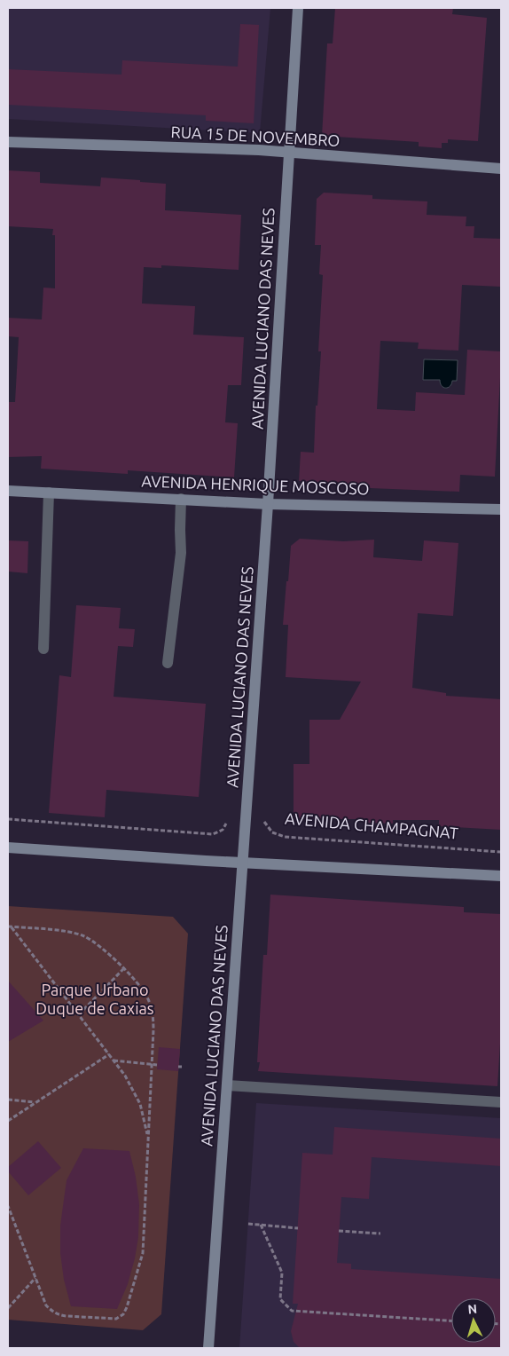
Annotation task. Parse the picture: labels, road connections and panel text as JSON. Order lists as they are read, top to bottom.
{
  "streets": {
    "main road": ["RUA 15 DE NOVEMBRO", "AVENIDA LUCIANO DAS NEVES", "AVENIDA HENRIQUE MOSCOSO"],
    "path": ["AVENIDA CHAMPAGNAT"]
  },
  "crossings": [
    ["RUA 15 DE NOVEMBRO", "AVENIDA LUCIANO DAS NEVES"],
    ["AVENIDA LUCIANO DAS NEVES", "AVENIDA HENRIQUE MOSCOSO"],
    ["AVENIDA LUCIANO DAS NEVES", "AVENIDA CHAMPAGNAT"]
  ],
  "parks": ["Parque Urbano Duque de Caxias"],
  "north": "top"
}
